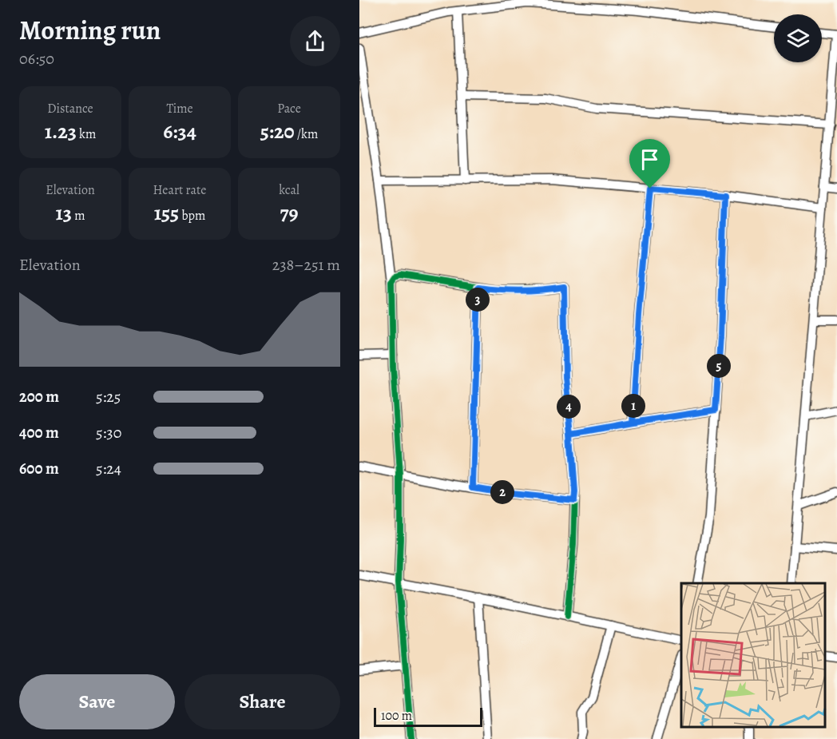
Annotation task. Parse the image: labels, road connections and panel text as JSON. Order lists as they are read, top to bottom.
{
  "scale_bar": "100 m",
  "page": {
    "heading": ["Morning run", "06:50"],
    "stats": [
      ["Distance", "1.23 km"],
      ["Time", "6:34"],
      ["Pace", "5:20 /km"],
      ["Elevation", "13 m"],
      ["Heart rate", "155 bpm"],
      ["kcal", "79"]
    ],
    "chart": ["Elevation", "238–251 m"],
    "pins": [
      "3",
      "5",
      "1",
      "4",
      "2"
    ],
    "list": [
      {
        "name": "200 m",
        "note": "5:25"
      },
      {
        "name": "400 m",
        "note": "5:30"
      },
      {
        "name": "600 m",
        "note": "5:24"
      }
    ],
    "buttons": ["Save", "Share"],
    "scale": "100 m"
  }
}
